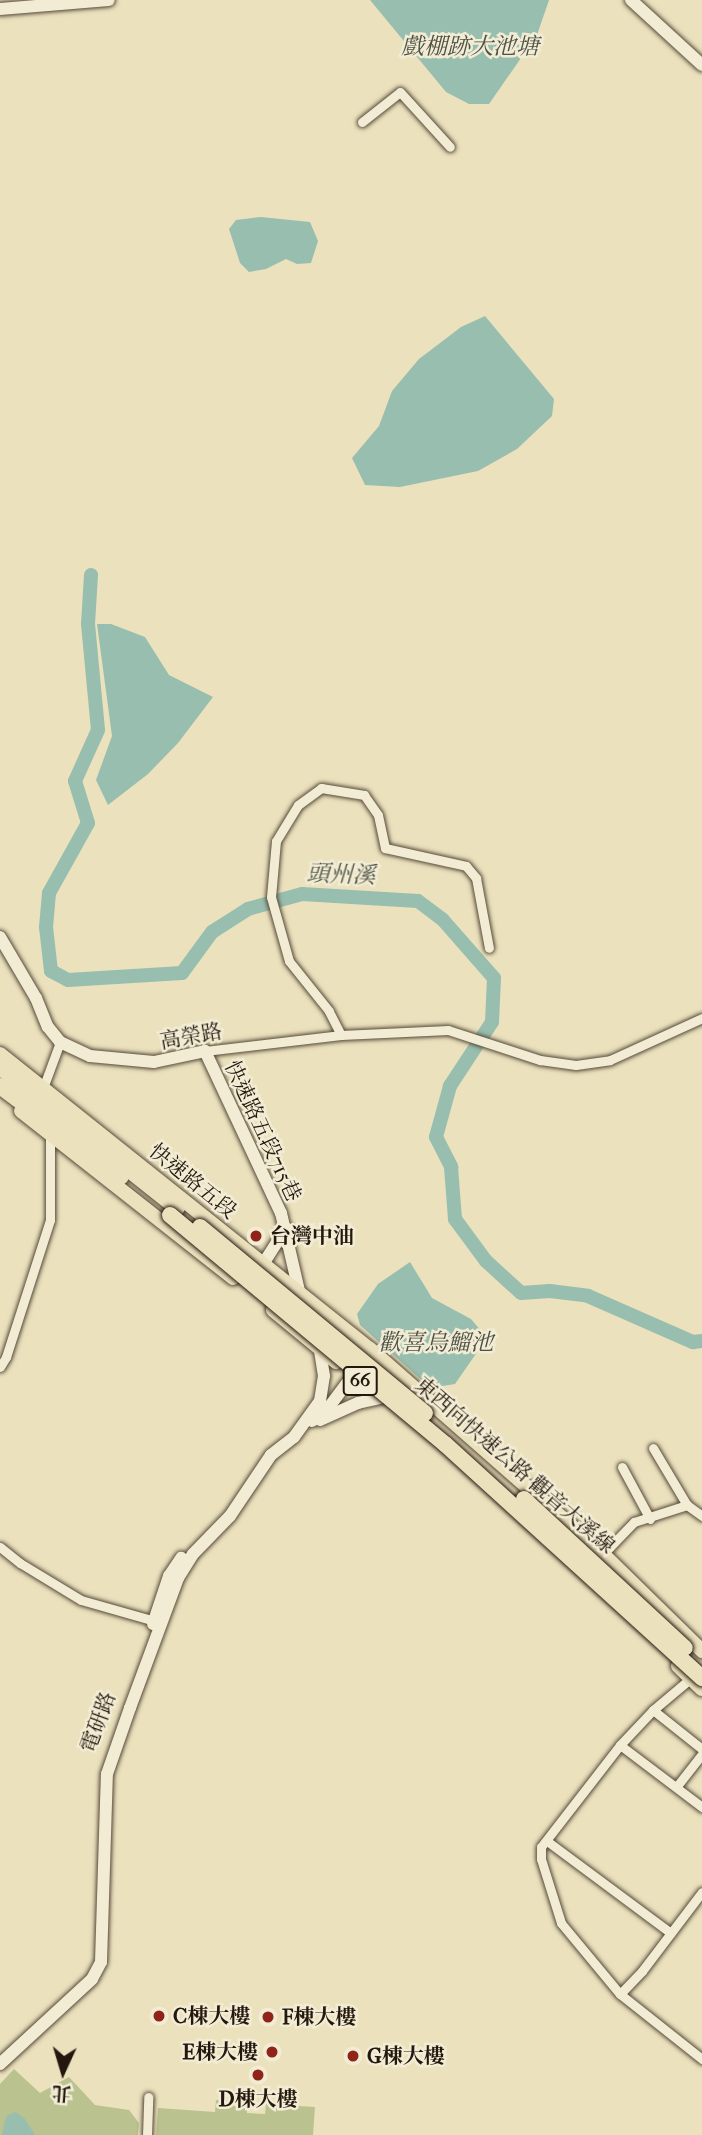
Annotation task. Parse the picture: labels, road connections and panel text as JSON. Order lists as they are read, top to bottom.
{
  "streets": {
    "highway": ["66", "東西向快速公路 觀音大溪線"],
    "main road": ["快速路五段"],
    "street": ["高榮路", "快速路五段715巷", "電研路"]
  },
  "crossings": [
    ["高榮路", "快速路五段715巷"],
    ["快速路五段715巷", "快速路五段"],
    ["快速路五段715巷", "66"],
    ["快速路五段", "電研路"],
    ["66", "東西向快速公路 觀音大溪線"],
    ["66", "電研路"]
  ],
  "water": ["戲棚跡大池塘", "頭州溪", "歡喜烏鰡池"],
  "places": [
    "台灣中油",
    "C棟大樓",
    "F棟大樓",
    "E棟大樓",
    "G棟大樓",
    "D棟大樓"
  ],
  "north": "bottom"
}
